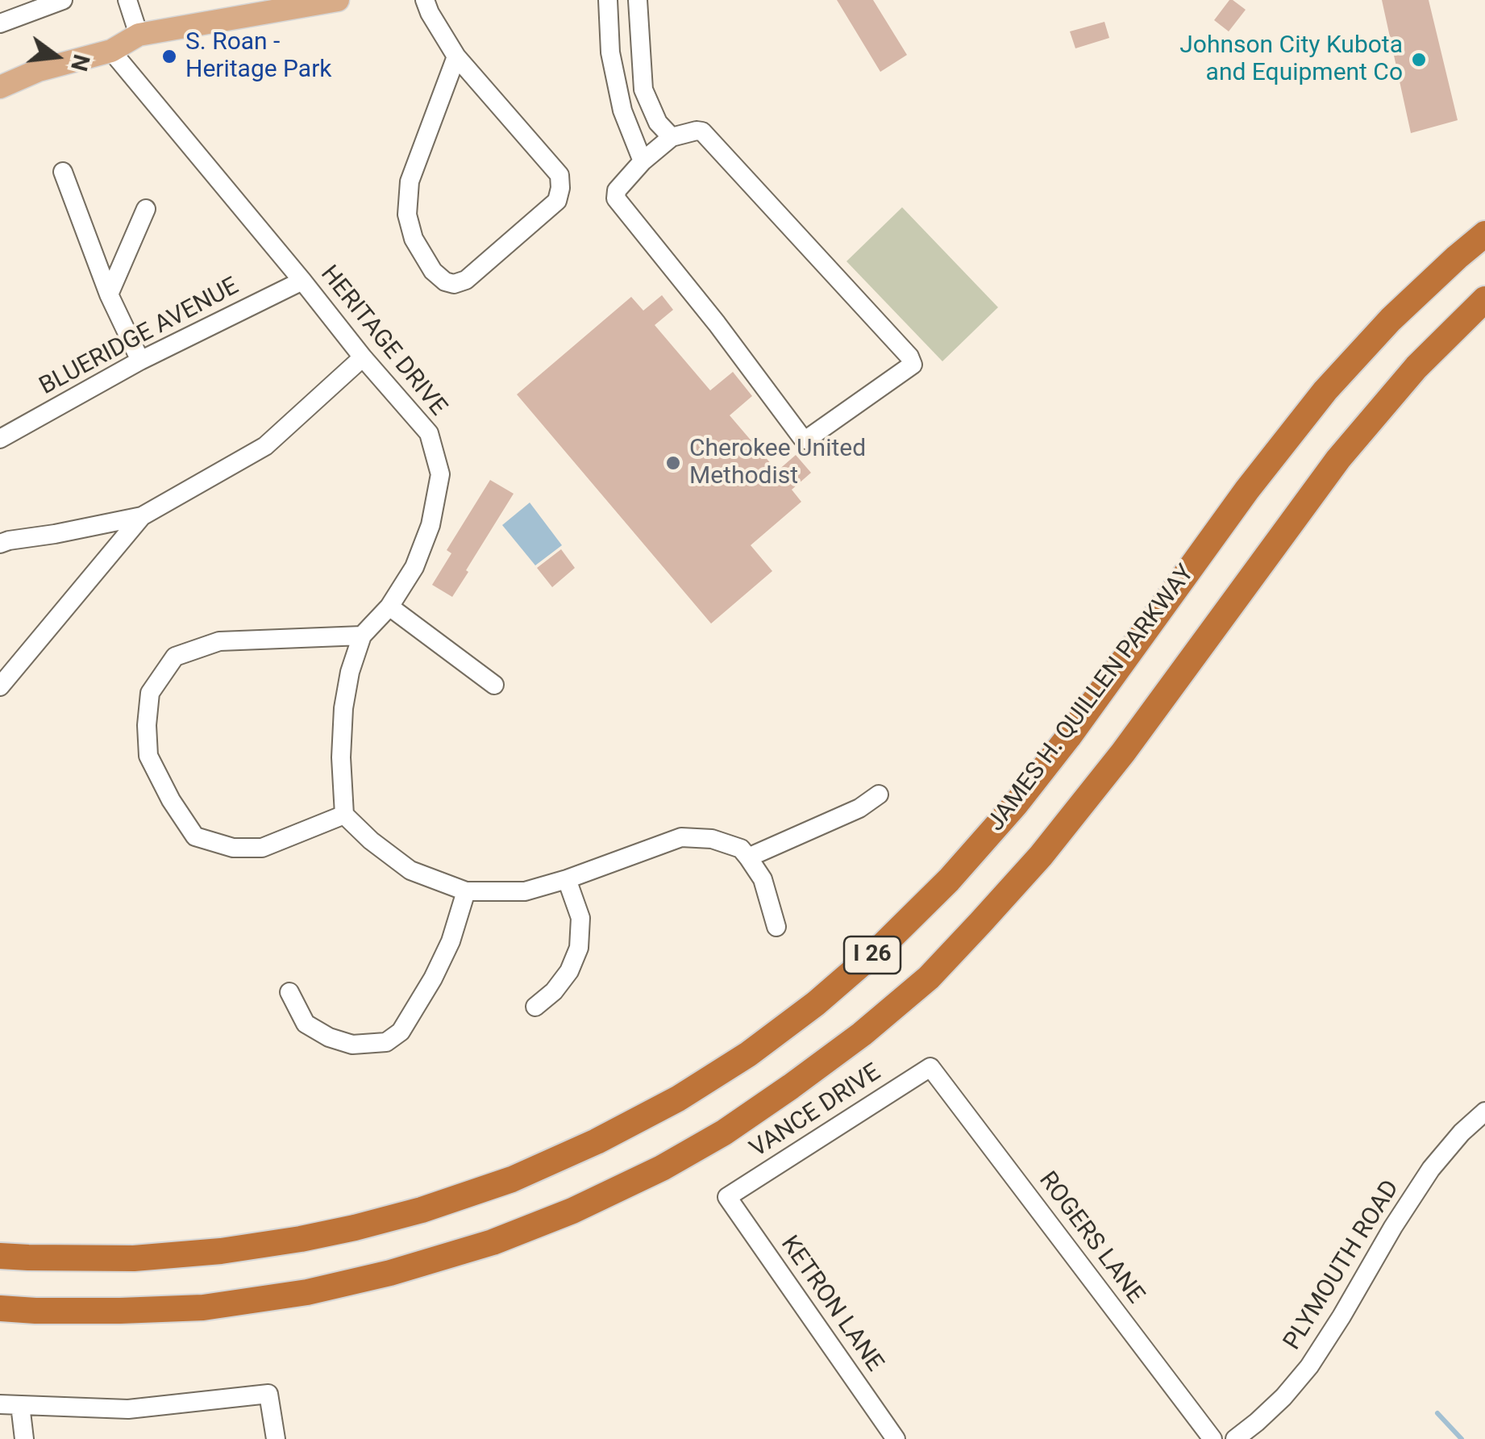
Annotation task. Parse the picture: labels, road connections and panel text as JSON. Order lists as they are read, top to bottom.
{
  "streets": {
    "highway": ["JAMES H. QUILLEN PARKWAY", "I 26"],
    "street": [
      "BLUERIDGE AVENUE",
      "HERITAGE DRIVE",
      "VANCE DRIVE",
      "ROGERS LANE",
      "PLYMOUTH ROAD",
      "KETRON LANE"
    ]
  },
  "crossings": [
    ["BLUERIDGE AVENUE", "HERITAGE DRIVE"],
    ["VANCE DRIVE", "ROGERS LANE"],
    ["VANCE DRIVE", "KETRON LANE"]
  ],
  "places": ["S. Roan - Heritage Park", "Johnson City Kubota and Equipment Co", "Cherokee United Methodist"],
  "north": "right"
}
